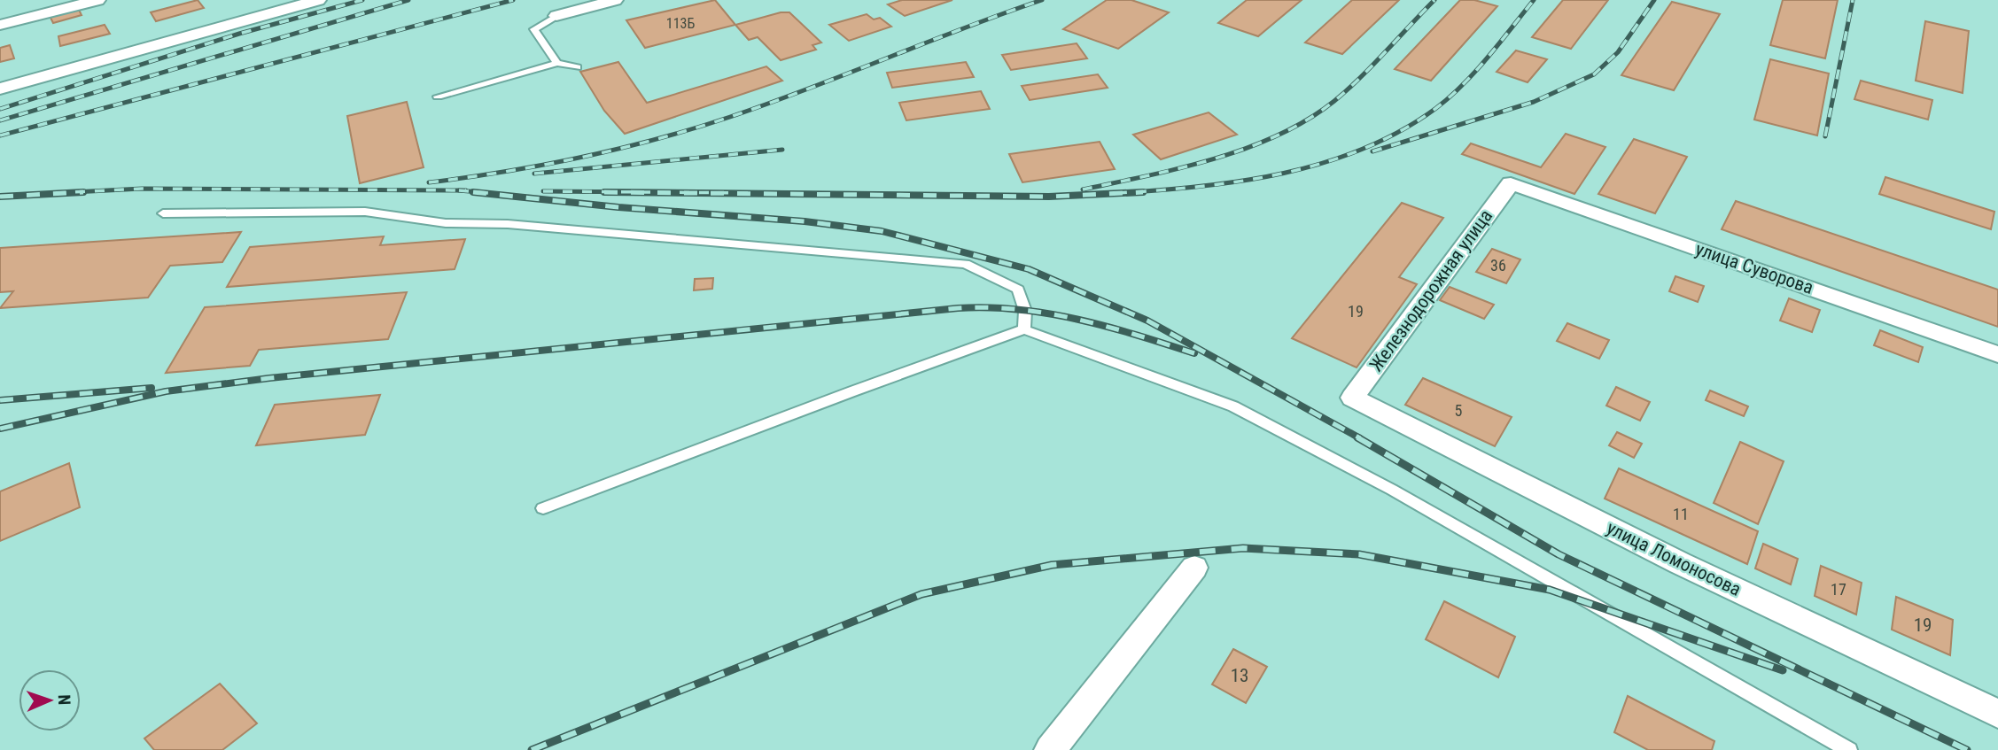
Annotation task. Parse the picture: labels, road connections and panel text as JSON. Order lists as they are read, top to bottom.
{
  "streets": {
    "street": ["улица Суворова", "Железнодорожная улица", "улица Ломоносова"]
  },
  "crossings": [
    ["улица Суворова", "Железнодорожная улица"],
    ["Железнодорожная улица", "улица Ломоносова"]
  ],
  "house_numbers": [
    "113Б",
    "36",
    "19",
    "5",
    "11",
    "17",
    "19",
    "13"
  ],
  "north": "right"
}
